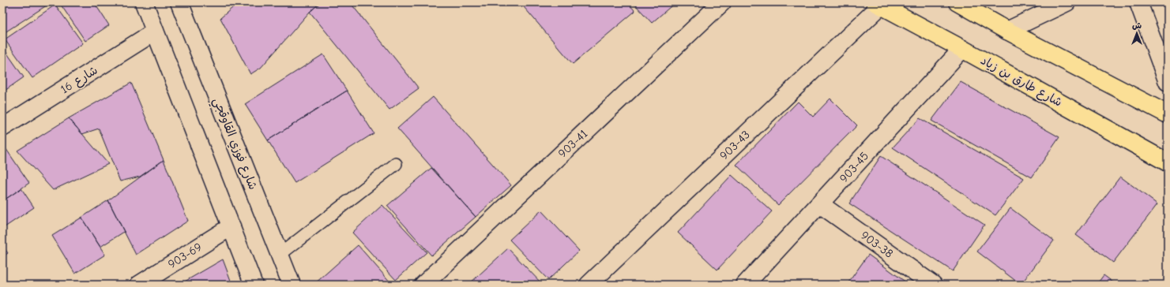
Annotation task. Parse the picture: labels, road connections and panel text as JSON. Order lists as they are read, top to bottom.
{
  "streets": {
    "main road": ["شارع طارق بن زياد"],
    "street": [
      "شارع 16",
      "شارع فوزي القاوقجي",
      "903-41",
      "903-43",
      "903-45",
      "903-38",
      "903-69"
    ]
  },
  "crossings": [
    ["شارع طارق بن زياد", "903-43"],
    ["شارع طارق بن زياد", "903-45"],
    ["903-45", "903-38"]
  ],
  "north": "top"
}
